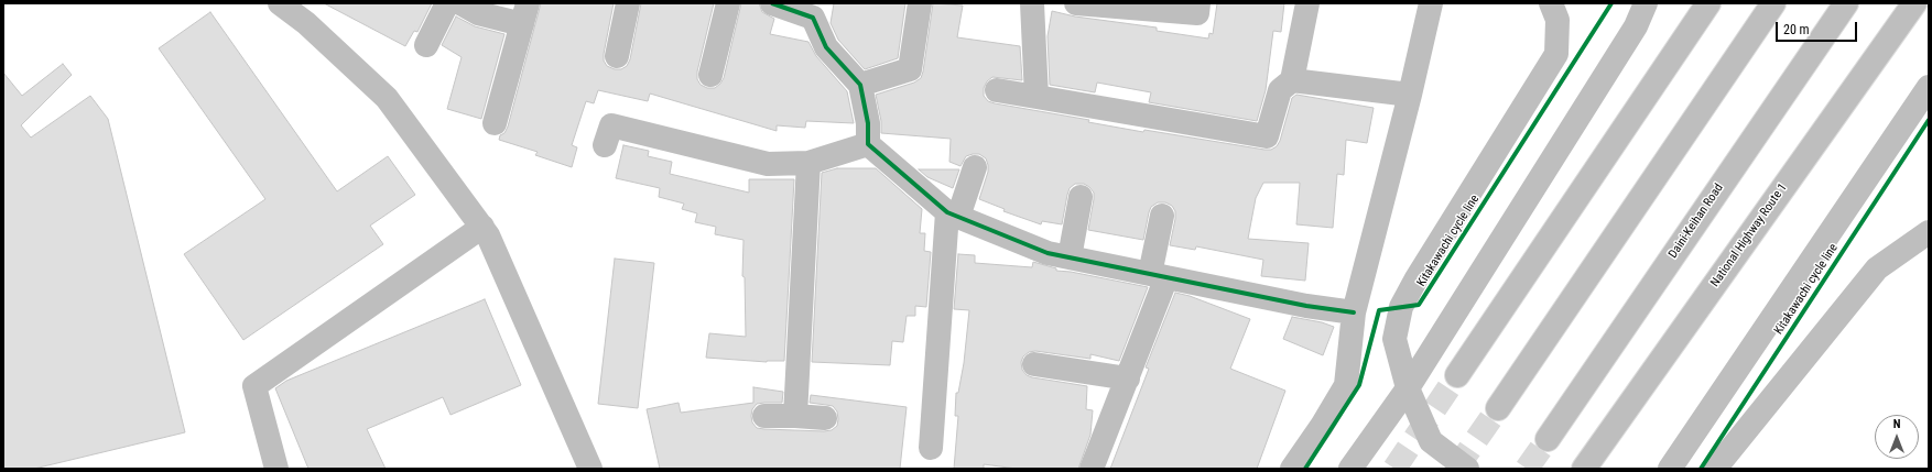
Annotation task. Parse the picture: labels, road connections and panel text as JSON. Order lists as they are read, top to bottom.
{
  "streets": {
    "main road": ["Daini-Keihan Road", "National Highway Route 1"],
    "cycle path": ["Kitakawachi cycle line"]
  },
  "scale_bar": "20 m",
  "north": "top"
}
